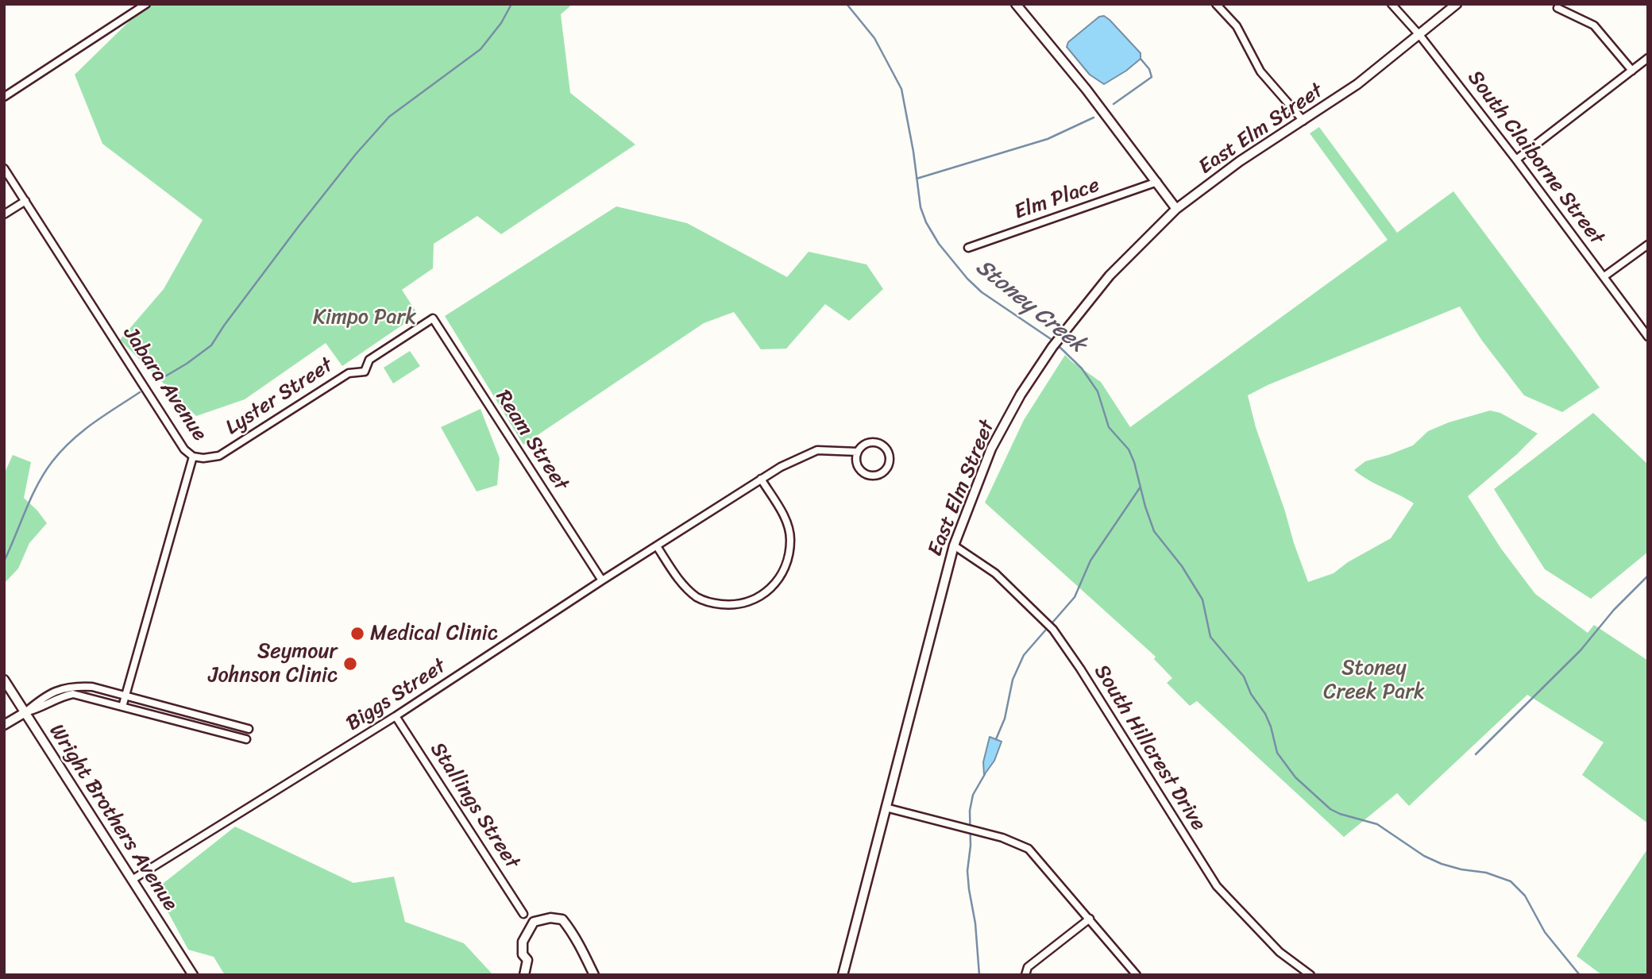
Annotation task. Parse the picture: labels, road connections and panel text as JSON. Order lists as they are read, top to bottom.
{
  "streets": {
    "street": [
      "East Elm Street",
      "South Claiborne Street",
      "Elm Place",
      "Jabara Avenue",
      "Lyster Street",
      "Ream Street",
      "Biggs Street",
      "South Hillcrest Drive",
      "Stallings Street",
      "Wright Brothers Avenue"
    ]
  },
  "crossings": [
    ["East Elm Street", "South Claiborne Street"],
    ["East Elm Street", "South Hillcrest Drive"],
    ["Jabara Avenue", "Lyster Street"],
    ["Lyster Street", "Ream Street"],
    ["Ream Street", "Biggs Street"],
    ["Biggs Street", "Stallings Street"],
    ["Biggs Street", "Wright Brothers Avenue"]
  ],
  "water": ["Stoney Creek"],
  "parks": ["Kimpo Park", "Stoney Creek Park"],
  "places": ["Medical Clinic", "Seymour Johnson Clinic"]
}
